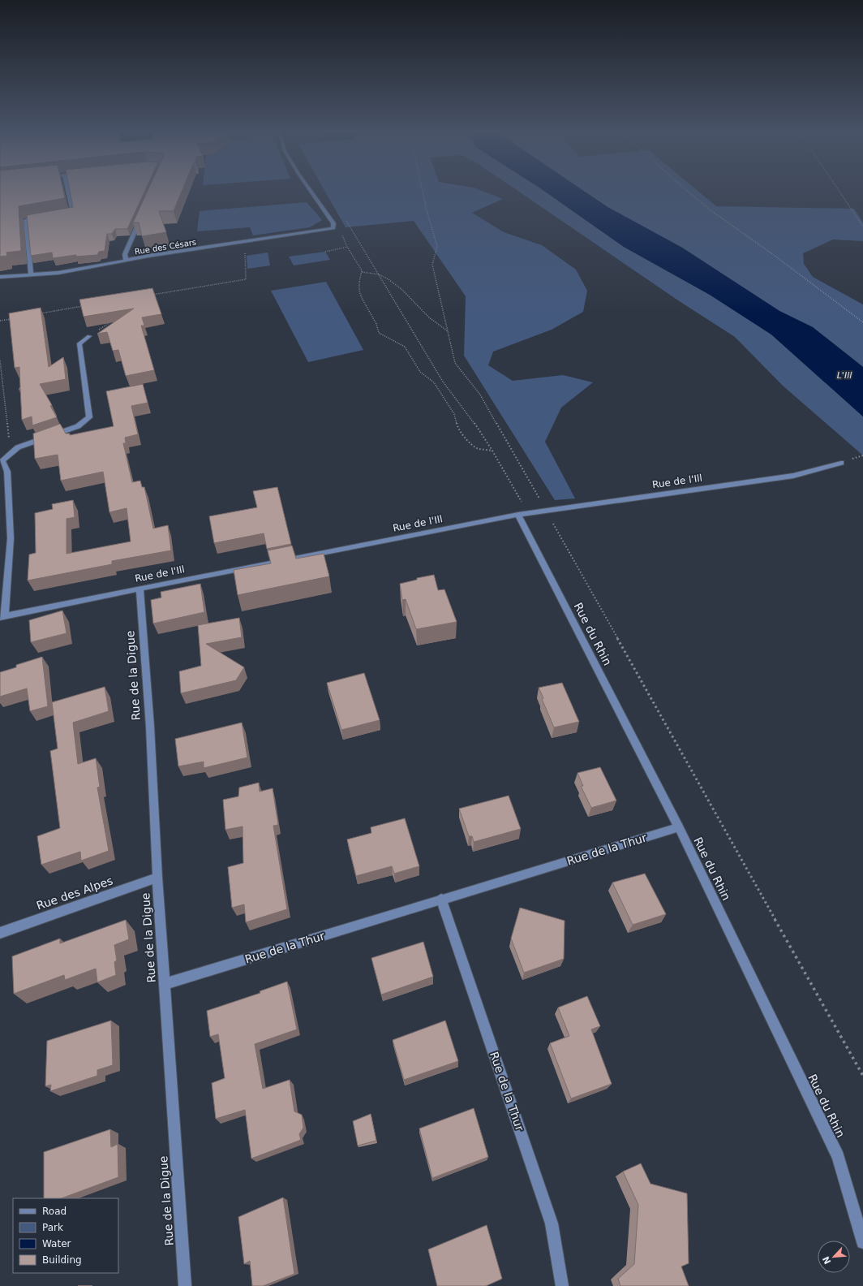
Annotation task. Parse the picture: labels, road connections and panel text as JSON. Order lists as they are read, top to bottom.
{
  "streets": {
    "street": [
      "Rue des Césars",
      "Rue de l'Ill",
      "Rue du Rhin",
      "Rue de la Digue",
      "Rue de la Thur",
      "Rue des Alpes"
    ]
  },
  "crossings": [
    ["Rue de l'Ill", "Rue du Rhin"],
    ["Rue de l'Ill", "Rue de la Digue"],
    ["Rue du Rhin", "Rue de la Thur"],
    ["Rue de la Digue", "Rue de la Thur"],
    ["Rue de la Digue", "Rue des Alpes"]
  ],
  "water": ["L'Ill"],
  "legend": [
    "Road",
    "Park",
    "Water",
    "Building"
  ],
  "north": "bottom left"
}
